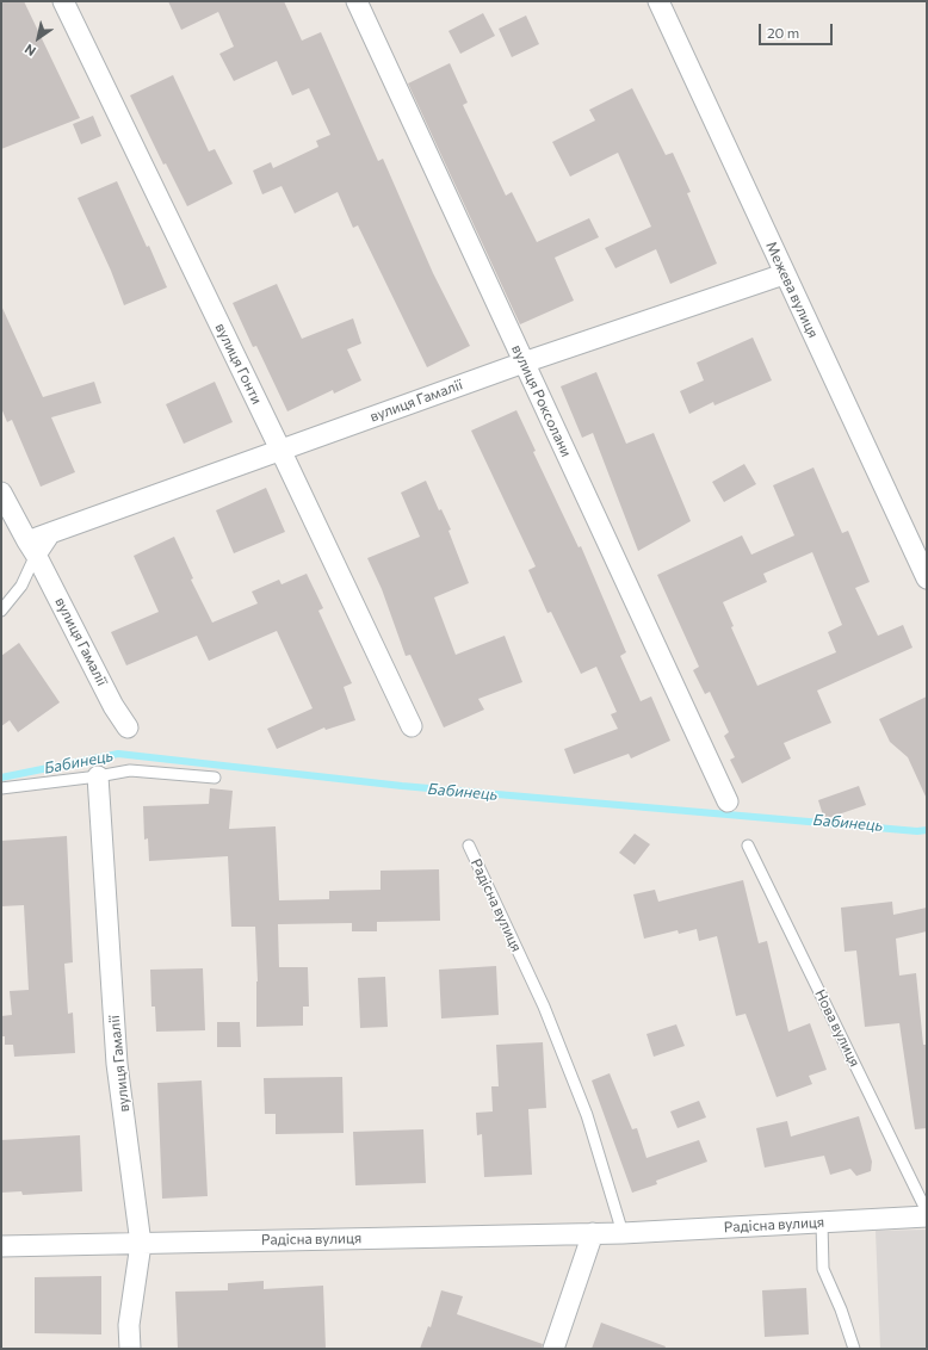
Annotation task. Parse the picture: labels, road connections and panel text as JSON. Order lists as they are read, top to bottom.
{
  "streets": {
    "street": [
      "Межева вулиця",
      "вулиця Гонти",
      "вулиця Гамалії",
      "вулиця Роксолани",
      "Радісна вулиця"
    ],
    "lane": ["Нова вулиця"]
  },
  "crossings": [
    ["Межева вулиця", "вулиця Гамалії"],
    ["вулиця Гонти", "вулиця Гамалії"],
    ["вулиця Гамалії", "вулиця Роксолани"],
    ["вулиця Гамалії", "Радісна вулиця"]
  ],
  "water": ["Бабинець"],
  "scale_bar": "20 m",
  "north": "bottom left"
}
